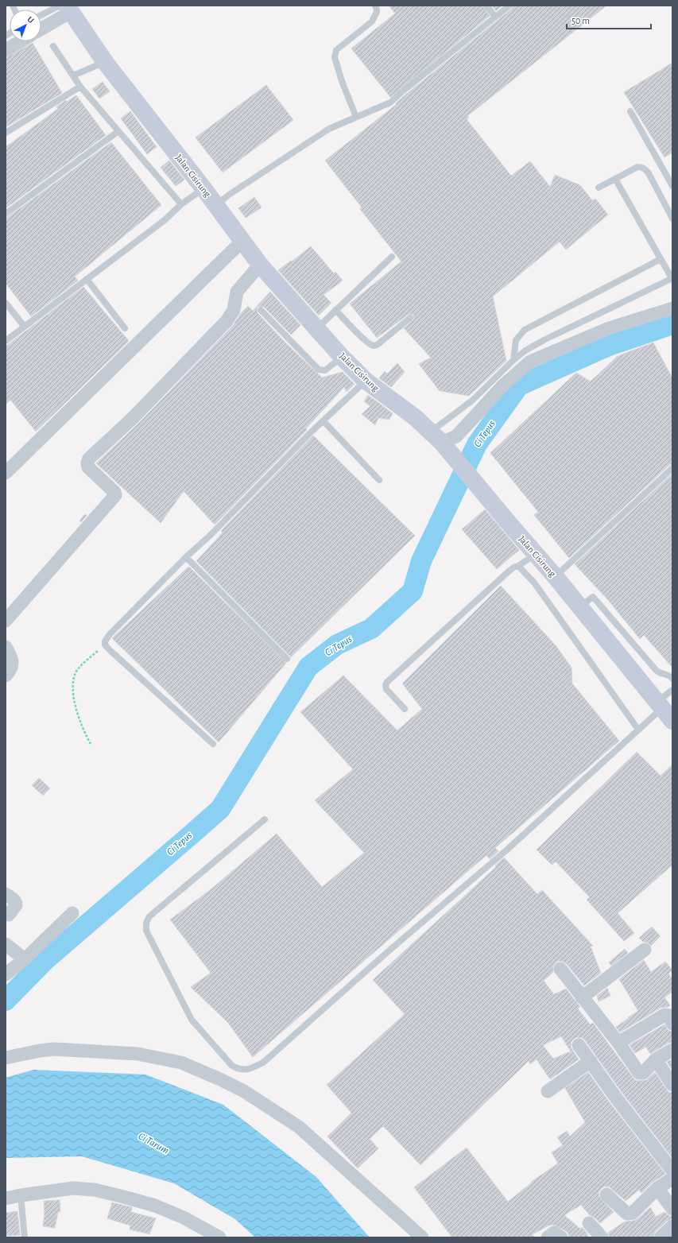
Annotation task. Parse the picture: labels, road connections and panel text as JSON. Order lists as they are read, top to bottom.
{
  "streets": {
    "main road": ["Jalan Cisirung"]
  },
  "water": ["Ci Tepus", "Ci Tarum"],
  "scale_bar": "50 m",
  "north": "top right"
}
